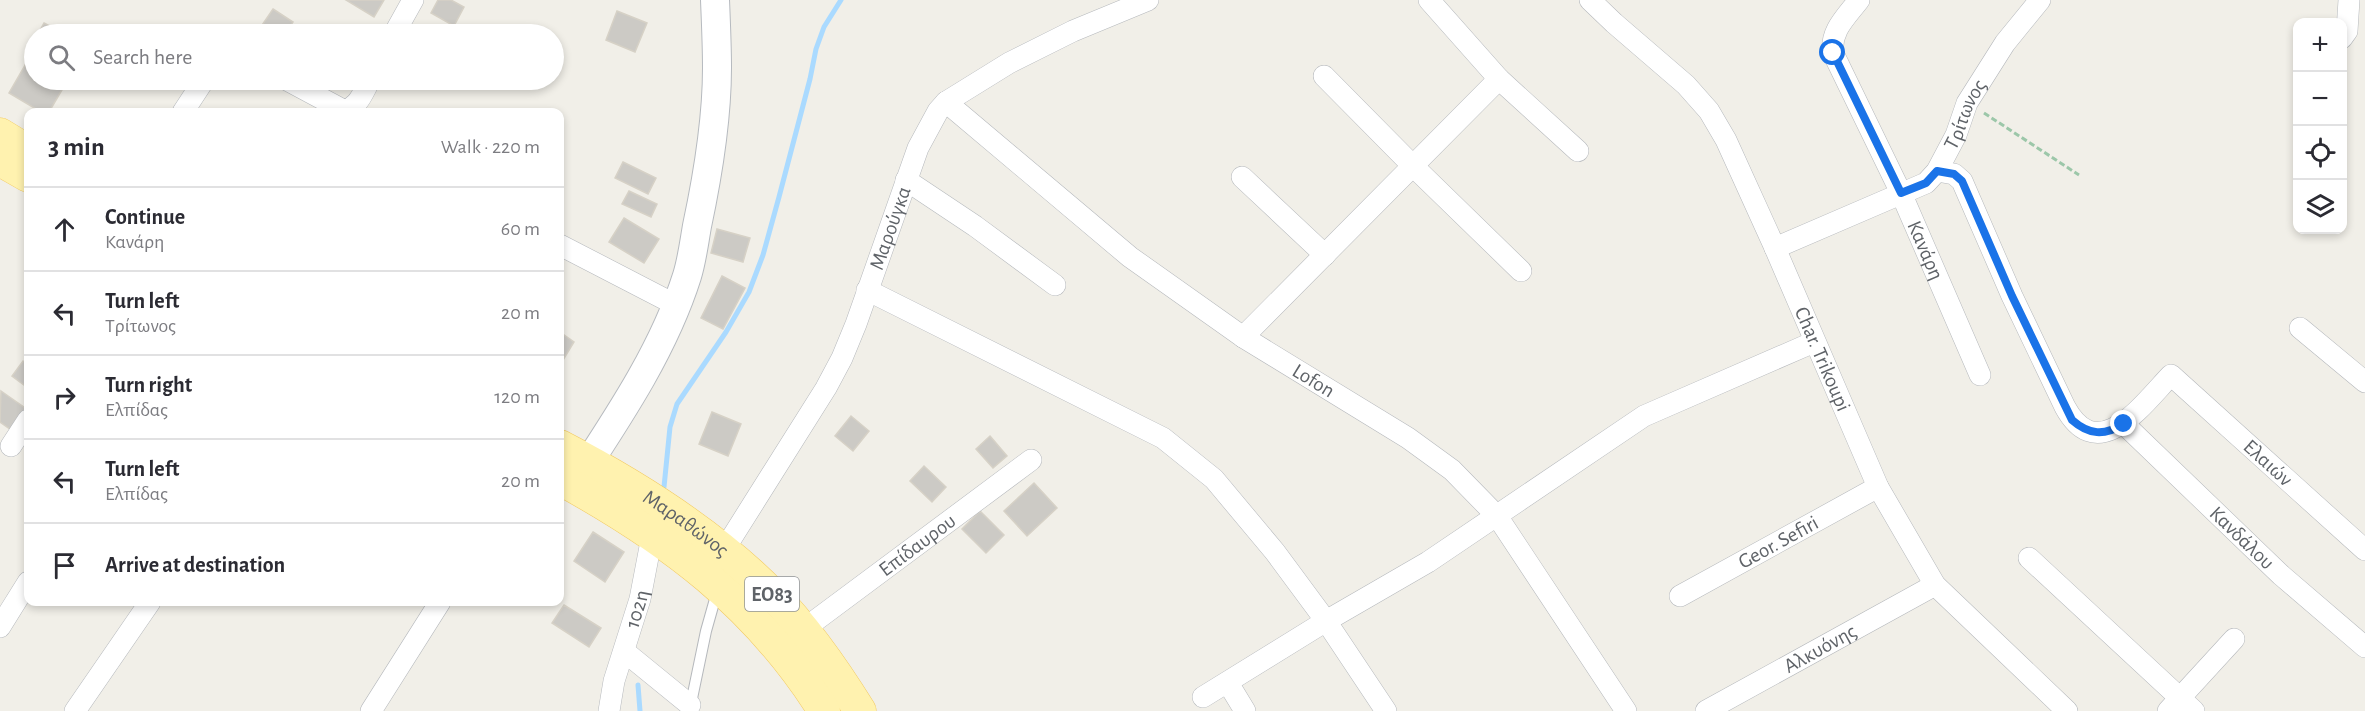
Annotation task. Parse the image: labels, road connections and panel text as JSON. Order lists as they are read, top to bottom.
{
  "streets": {
    "main road": ["Μαραθώνος", "ΕΟ83"],
    "street": [
      "Τρίτωνος",
      "Μαρούγκα",
      "Κανάρη",
      "Char. Trikoupi",
      "Lofon",
      "Ελαιών",
      "Κανδάλου",
      "Geor. Sefiri",
      "Επίδαυρου",
      "102η",
      "Αλκυόνης"
    ]
  },
  "crossings": [
    ["Τρίτωνος", "Κανάρη"],
    ["Τρίτωνος", "Char. Trikoupi"],
    ["Μαρούγκα", "Lofon"],
    ["Μαρούγκα", "Μαραθώνος"],
    ["Char. Trikoupi", "Geor. Sefiri"],
    ["Char. Trikoupi", "Αλκυόνης"],
    ["Ελαιών", "Κανδάλου"],
    ["Μαραθώνος", "Επίδαυρου"],
    ["Μαραθώνος", "102η"]
  ],
  "page": {
    "map_buttons": ["+", "−"],
    "search": "Search here",
    "heading": ["3 min", "Walk · 220 m"],
    "list": [
      ["Continue", "Κανάρη", "60 m"],
      ["Turn left", "Τρίτωνος", "20 m"],
      ["Turn right", "Ελπίδας", "120 m"],
      ["Turn left", "Ελπίδας", "20 m"],
      "Arrive at destination"
    ]
  }
}
